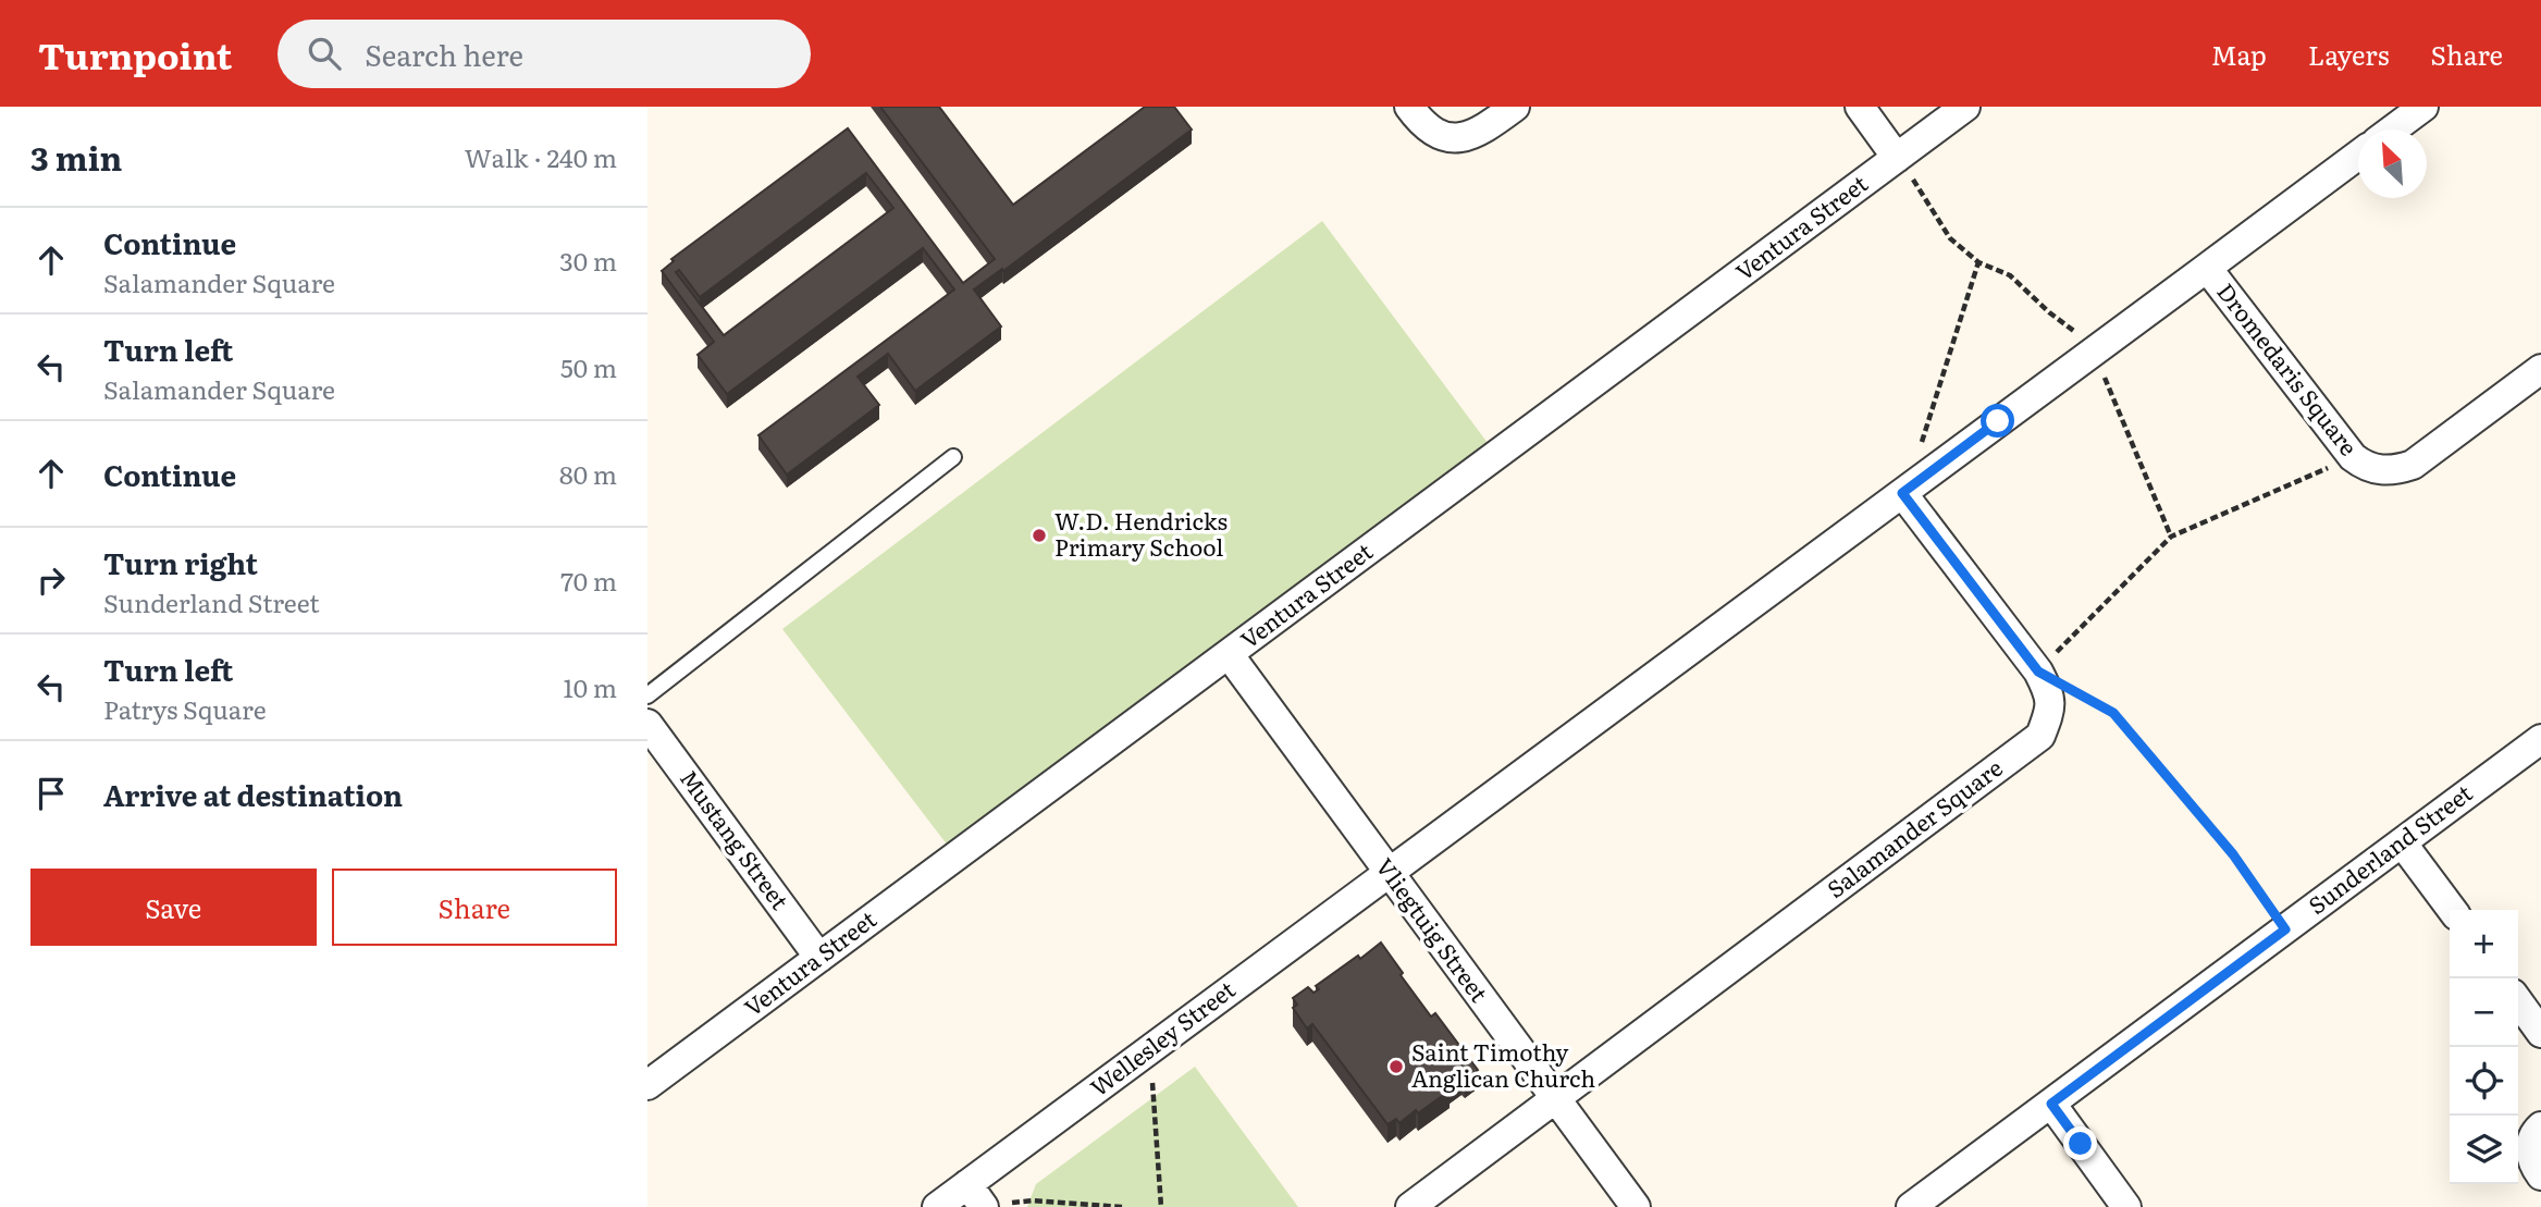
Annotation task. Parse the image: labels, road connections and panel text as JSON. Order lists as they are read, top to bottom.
{
  "streets": {
    "street": [
      "Ventura Street",
      "Dromedaris Square",
      "Salamander Square",
      "Mustang Street",
      "Sunderland Street",
      "Vliegtuig Street",
      "Wellesley Street"
    ]
  },
  "crossings": [
    ["Ventura Street", "Mustang Street"],
    ["Ventura Street", "Vliegtuig Street"],
    ["Salamander Square", "Vliegtuig Street"],
    ["Vliegtuig Street", "Wellesley Street"]
  ],
  "places": ["W.D. Hendricks Primary School", "Saint Timothy Anglican Church"],
  "north": "top left",
  "page": {
    "header": "Turnpoint",
    "search": "Search here",
    "nav": ["Map", "Layers", "Share"],
    "heading": ["3 min", "Walk · 240 m"],
    "list": [
      ["Continue", "Salamander Square", "30 m"],
      ["Turn left", "Salamander Square", "50 m"],
      ["Continue", "80 m"],
      ["Turn right", "Sunderland Street", "70 m"],
      ["Turn left", "Patrys Square", "10 m"],
      "Arrive at destination"
    ],
    "buttons": ["Save", "Share"],
    "map_buttons": ["+", "−"]
  }
}
